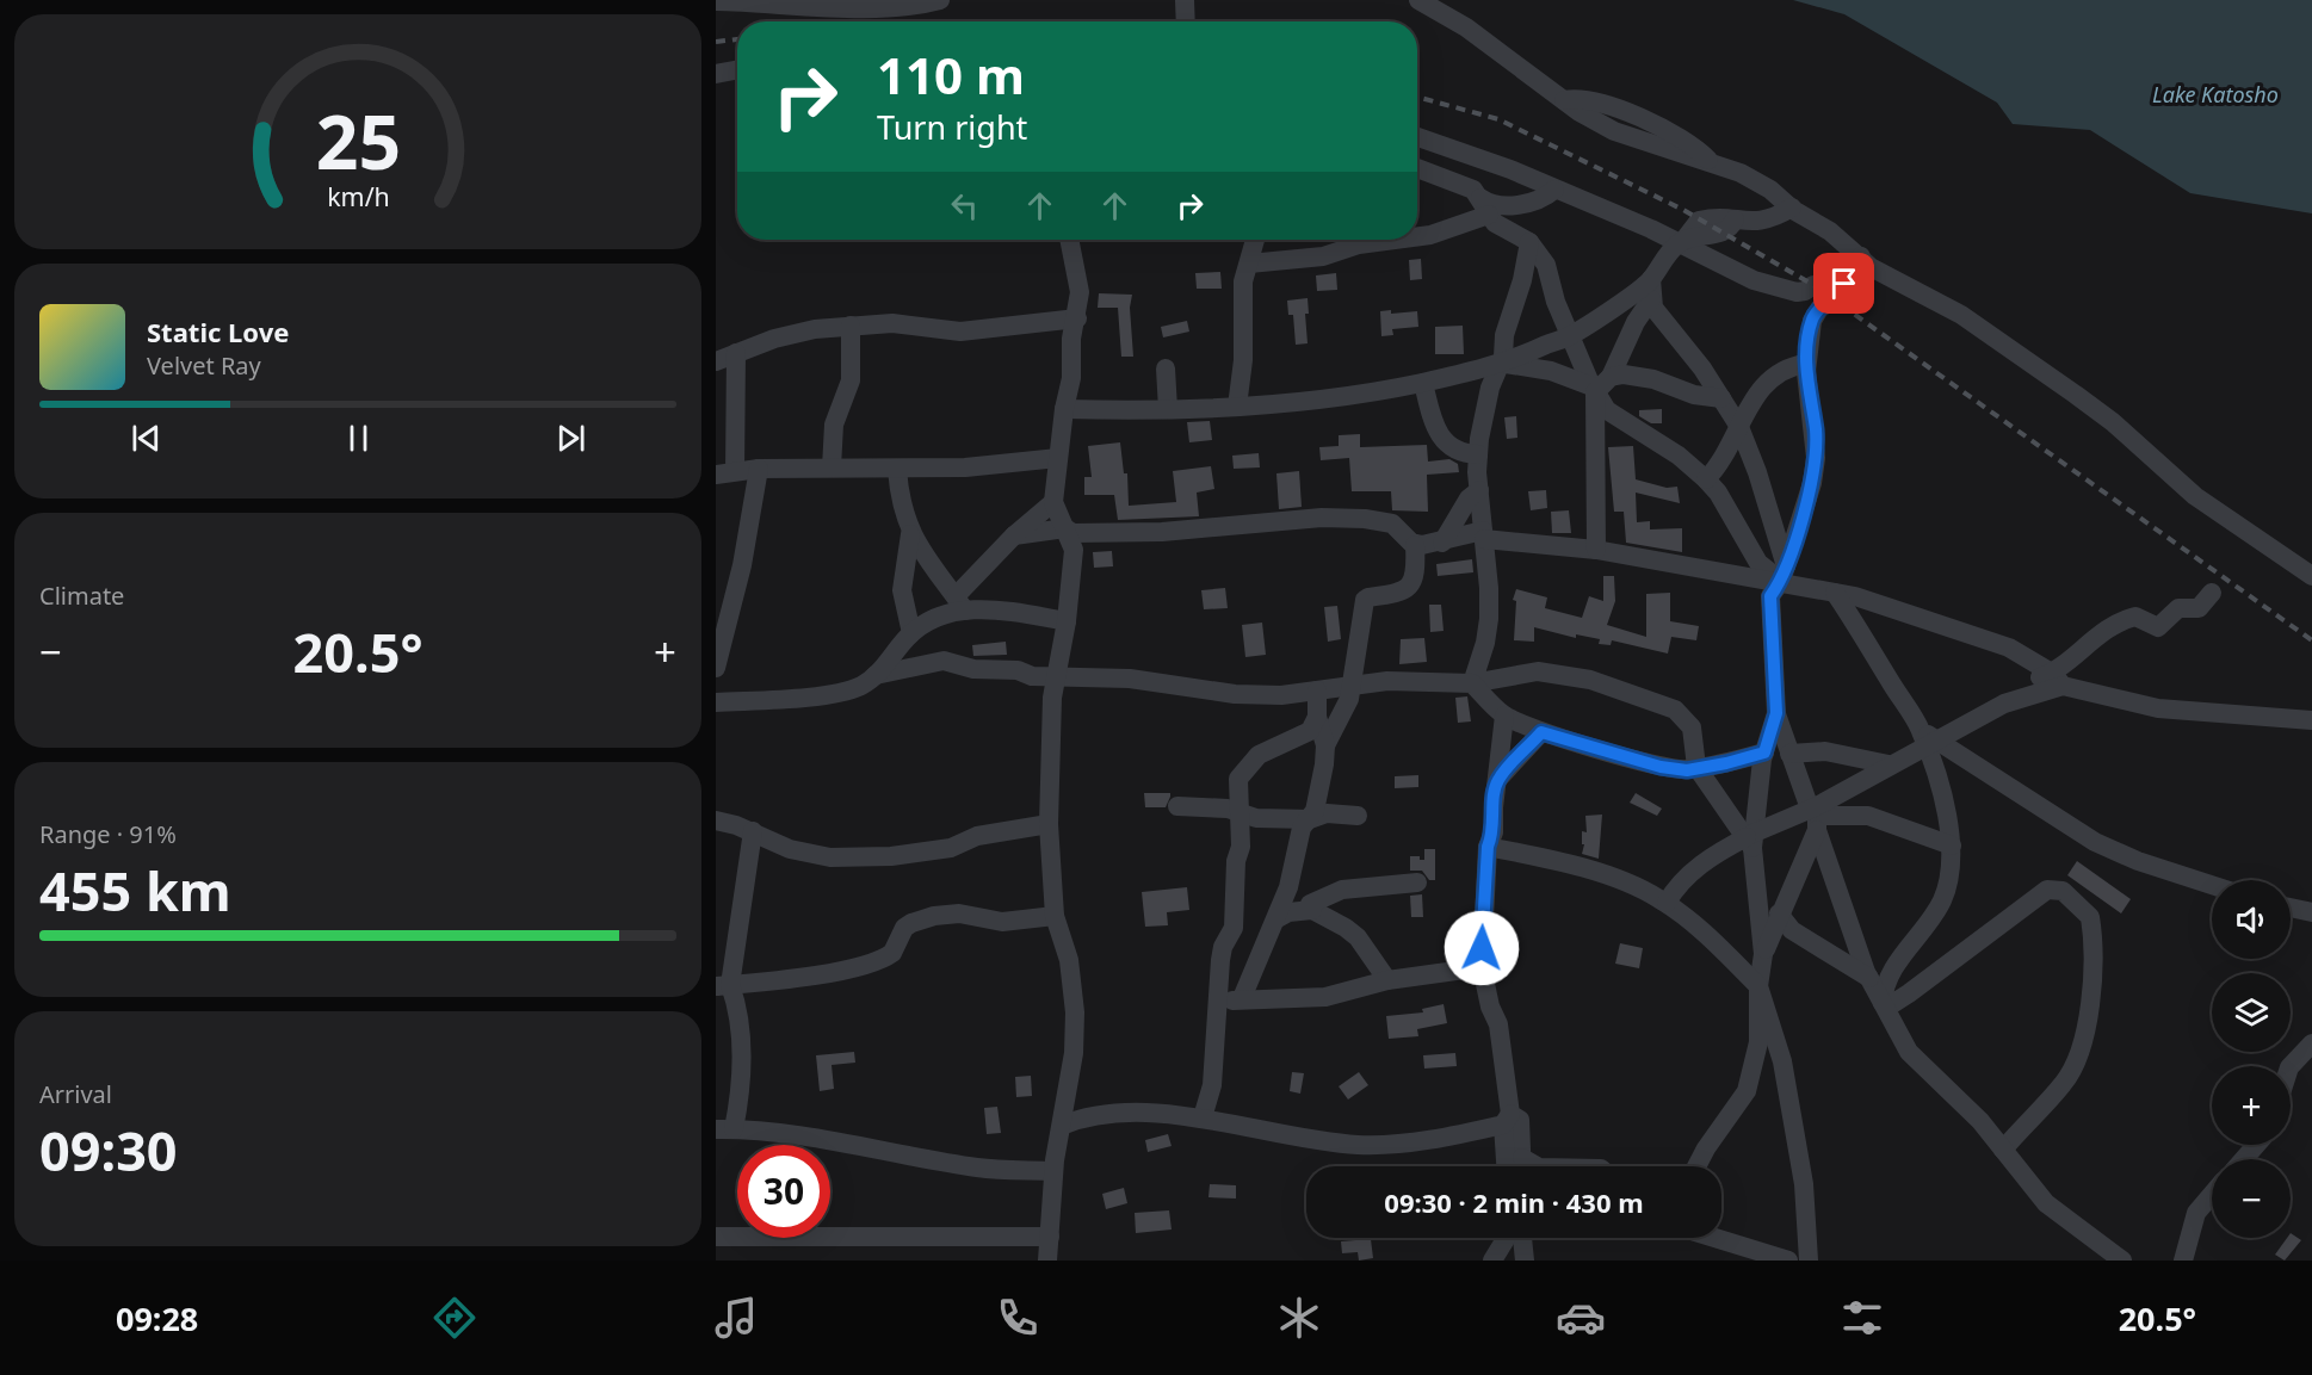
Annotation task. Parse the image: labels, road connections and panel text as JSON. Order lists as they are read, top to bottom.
{
  "water": ["Lake Katosho"],
  "page": {
    "turn": ["110 m", "Turn right"],
    "song": ["Static Love", "Velvet Ray"],
    "tile": [
      "Climate",
      ["Range · 91%", "455 km"],
      ["Arrival", "09:30"]
    ],
    "heat": ["−", "20.5°", "+"],
    "map_buttons": ["+", "−"],
    "limit": "30",
    "trip": "09:30 · 2 min · 430 m",
    "tabs": ["09:28", "20.5°"],
    "gauge": ["25", "km/h"]
  }
}
